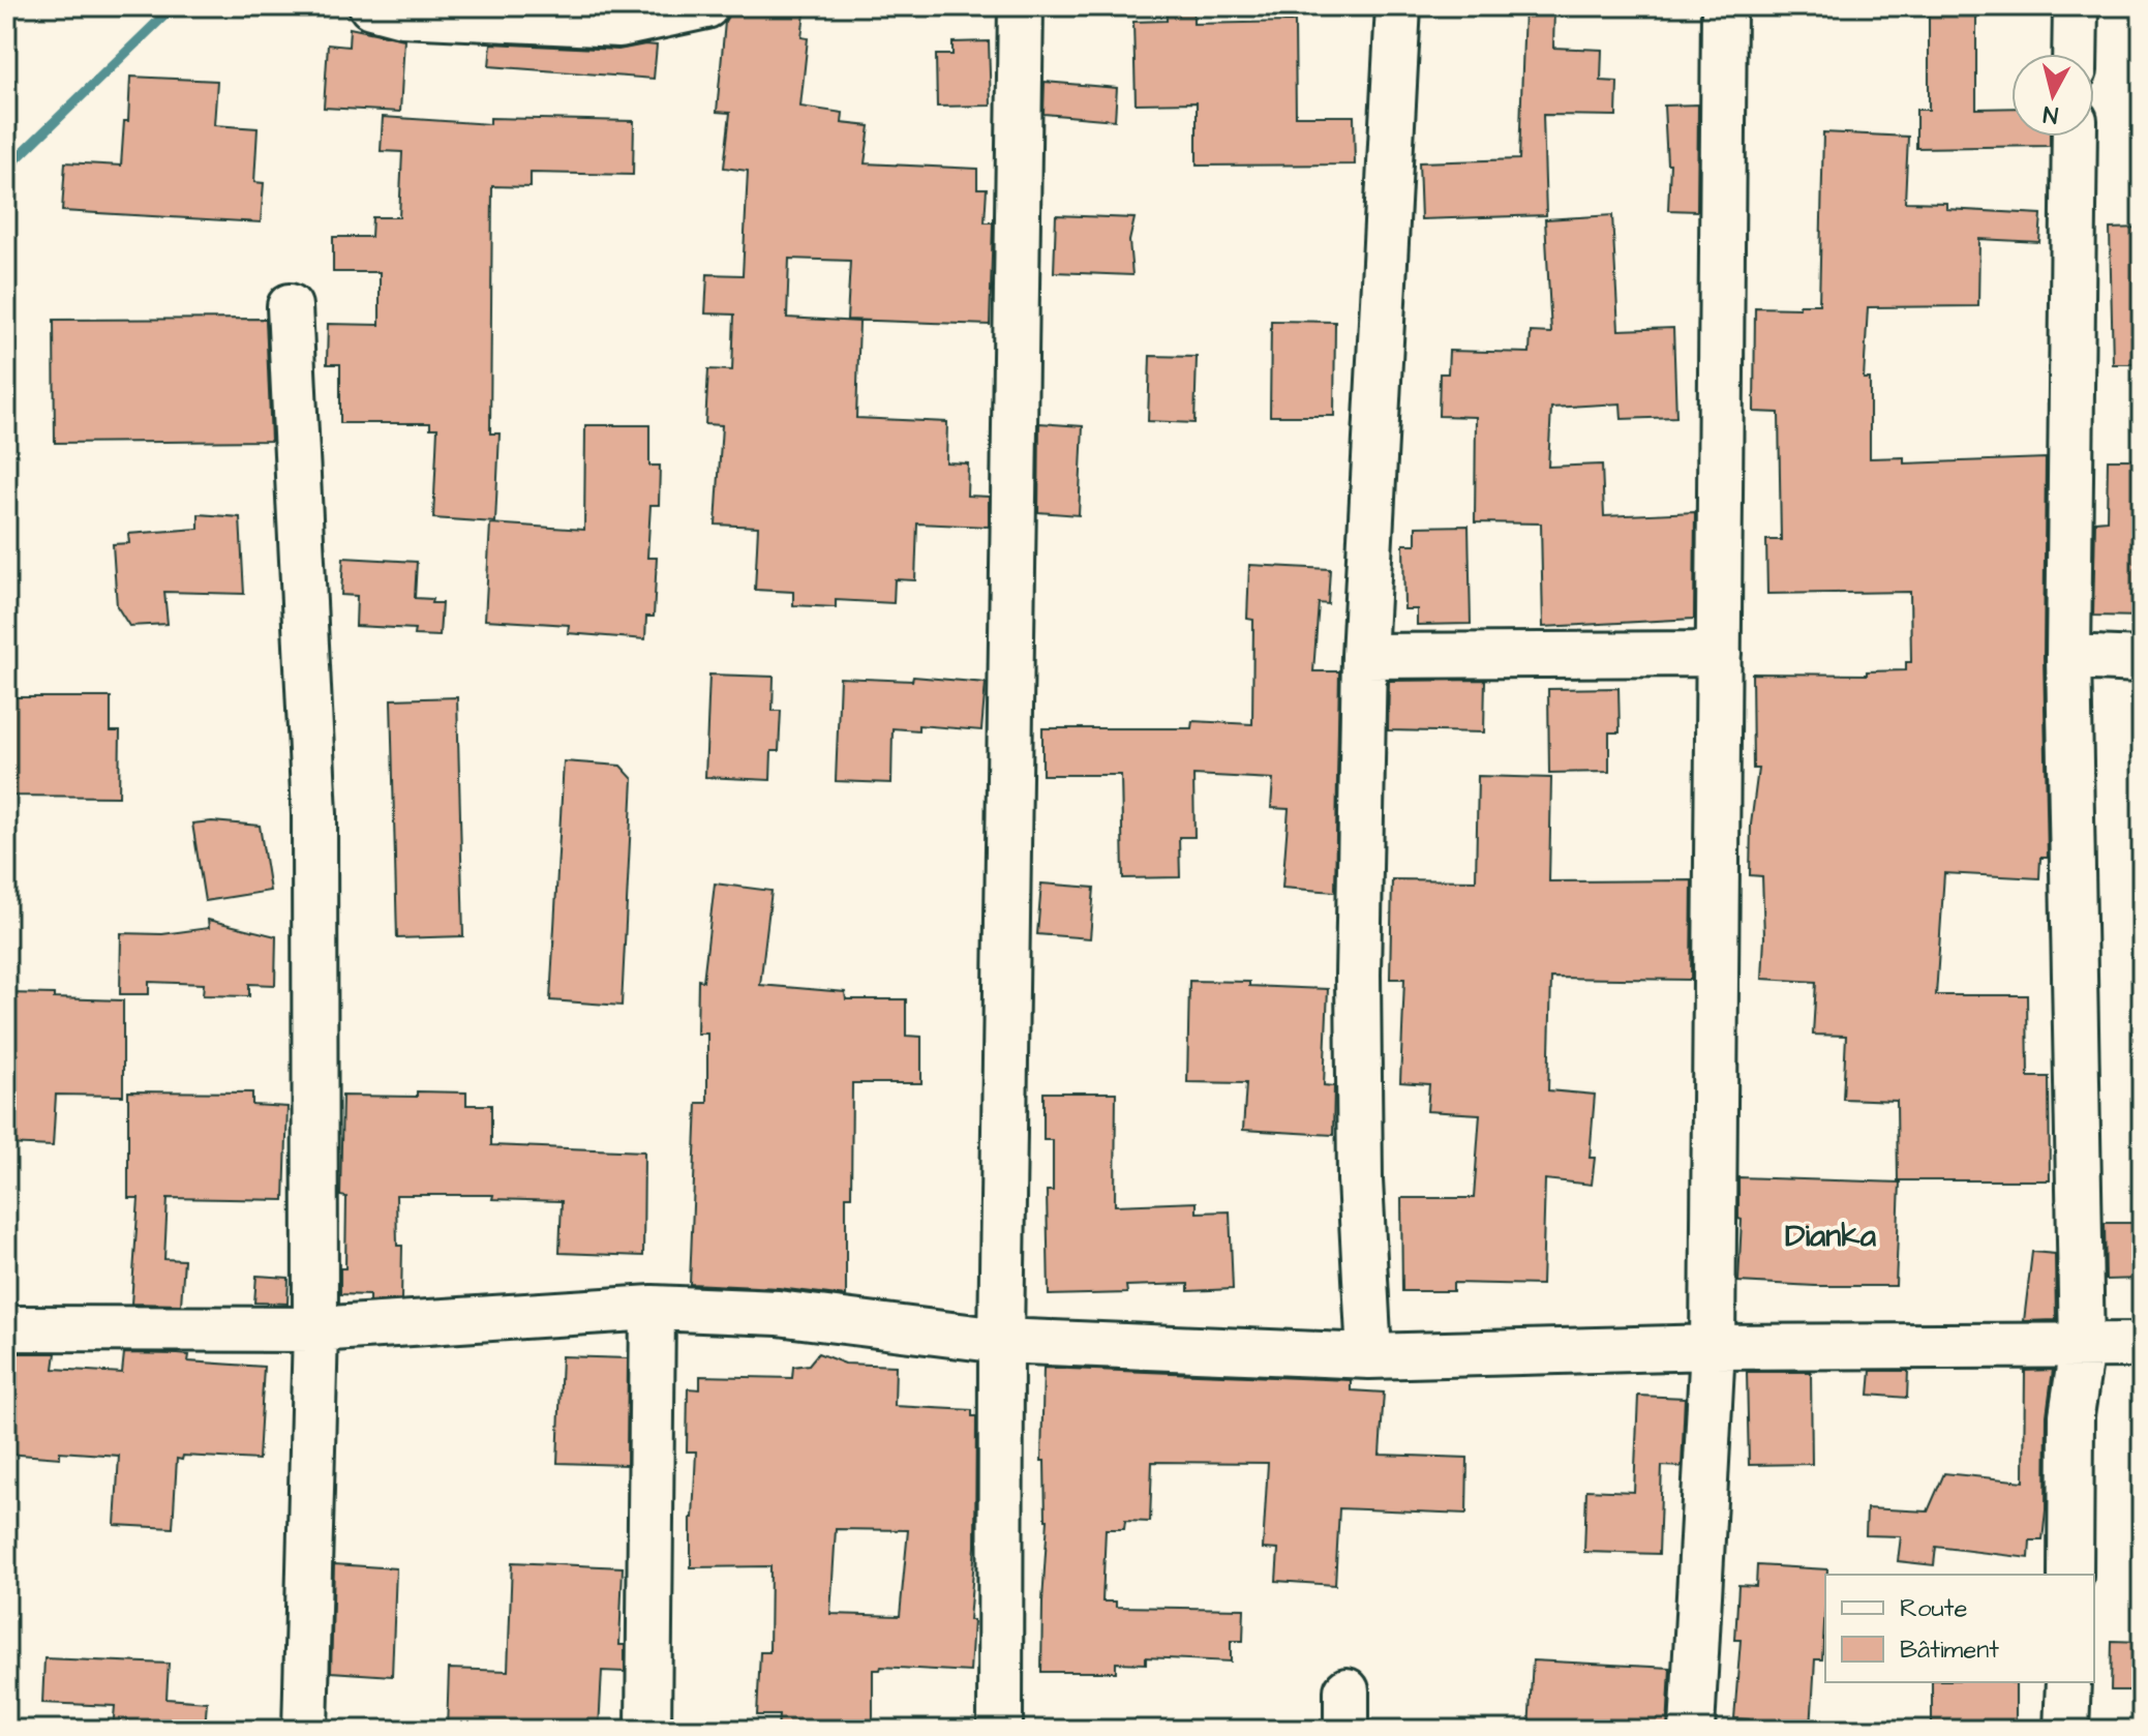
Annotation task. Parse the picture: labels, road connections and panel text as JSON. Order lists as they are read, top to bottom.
{
  "districts": ["Dianka"],
  "legend": ["Route", "Bâtiment"],
  "north": "bottom"
}
